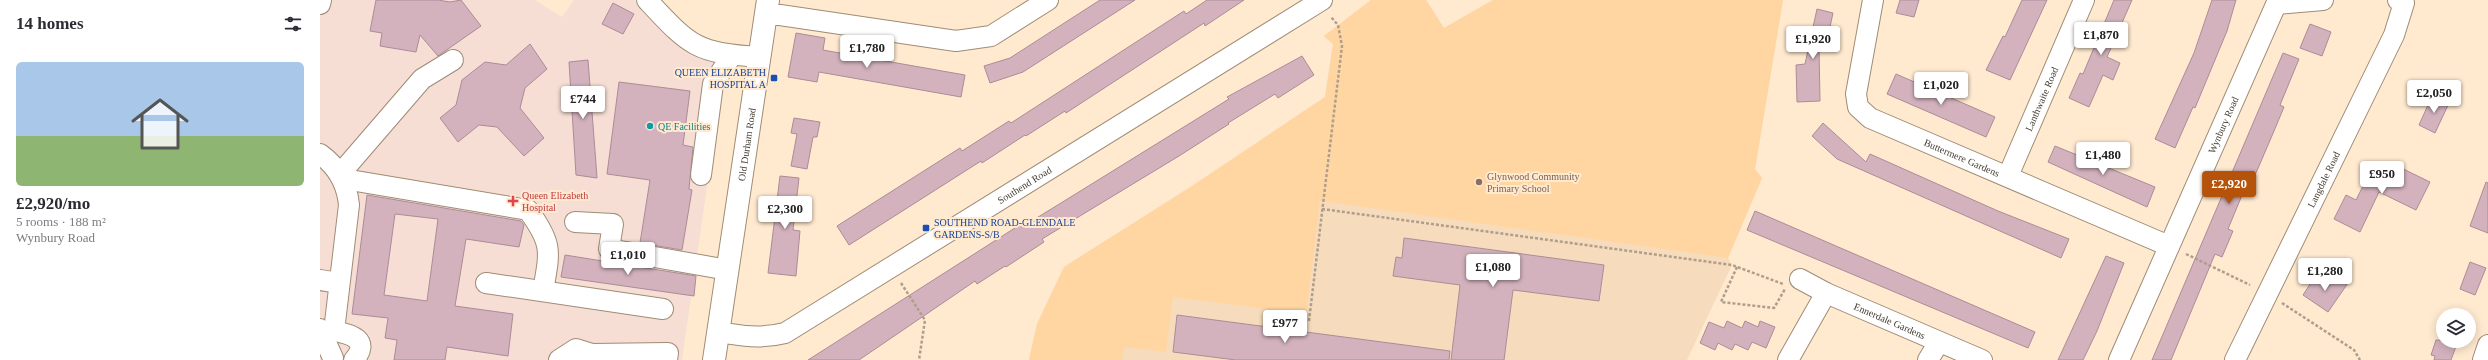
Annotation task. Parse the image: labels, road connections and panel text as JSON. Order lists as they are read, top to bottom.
{
  "streets": {
    "main road": ["Old Durham Road"],
    "street": [
      "Lanthwaite Road",
      "Wynbury Road",
      "Buttermere Gardens",
      "Langdale Road",
      "Southend Road",
      "Ennerdale Gardens"
    ]
  },
  "crossings": [
    ["Lanthwaite Road", "Buttermere Gardens"],
    ["Wynbury Road", "Buttermere Gardens"],
    ["Old Durham Road", "Southend Road"]
  ],
  "places": {
    "transit": ["QUEEN ELIZABETH HOSPITAL A", "SOUTHEND ROAD-GLENDALE GARDENS-S/B"],
    "other": ["QE Facilities", "Glynwood Community Primary School"],
    "health": ["Queen Elizabeth Hospital"]
  },
  "page": {
    "heading": "14 homes",
    "price": [
      "£1,870",
      "£1,920",
      "£1,780",
      "£1,020",
      "£2,050",
      "£744",
      "£1,480",
      "£950",
      "£2,920",
      "£2,300",
      "£1,010",
      "£1,080",
      "£1,280",
      "£977"
    ],
    "list": [
      {
        "name": "£2,920/mo",
        "note": "5 rooms · 188 m² · Wynbury Road"
      }
    ]
  }
}
